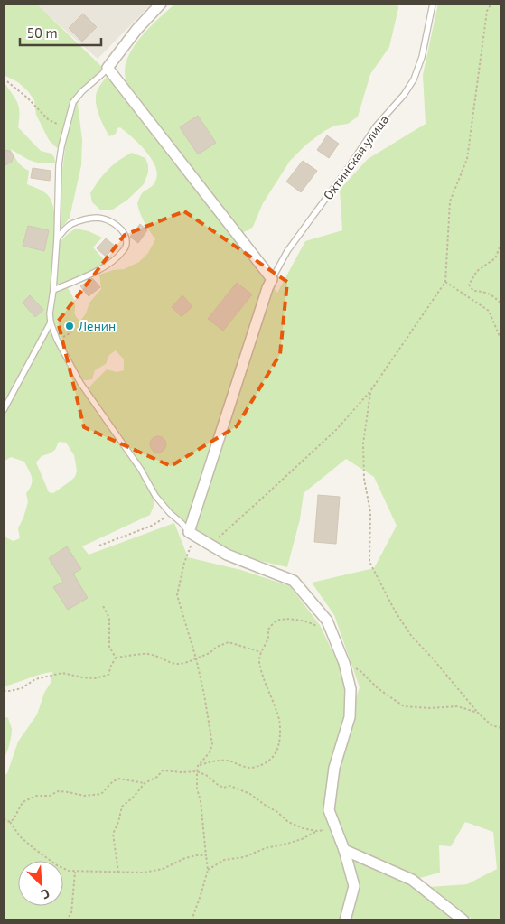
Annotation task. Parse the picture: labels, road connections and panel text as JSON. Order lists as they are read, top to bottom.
{
  "streets": {
    "lane": ["Охтинская улица"]
  },
  "places": ["Ленин"],
  "scale_bar": "50 m",
  "north": "bottom right"
}
